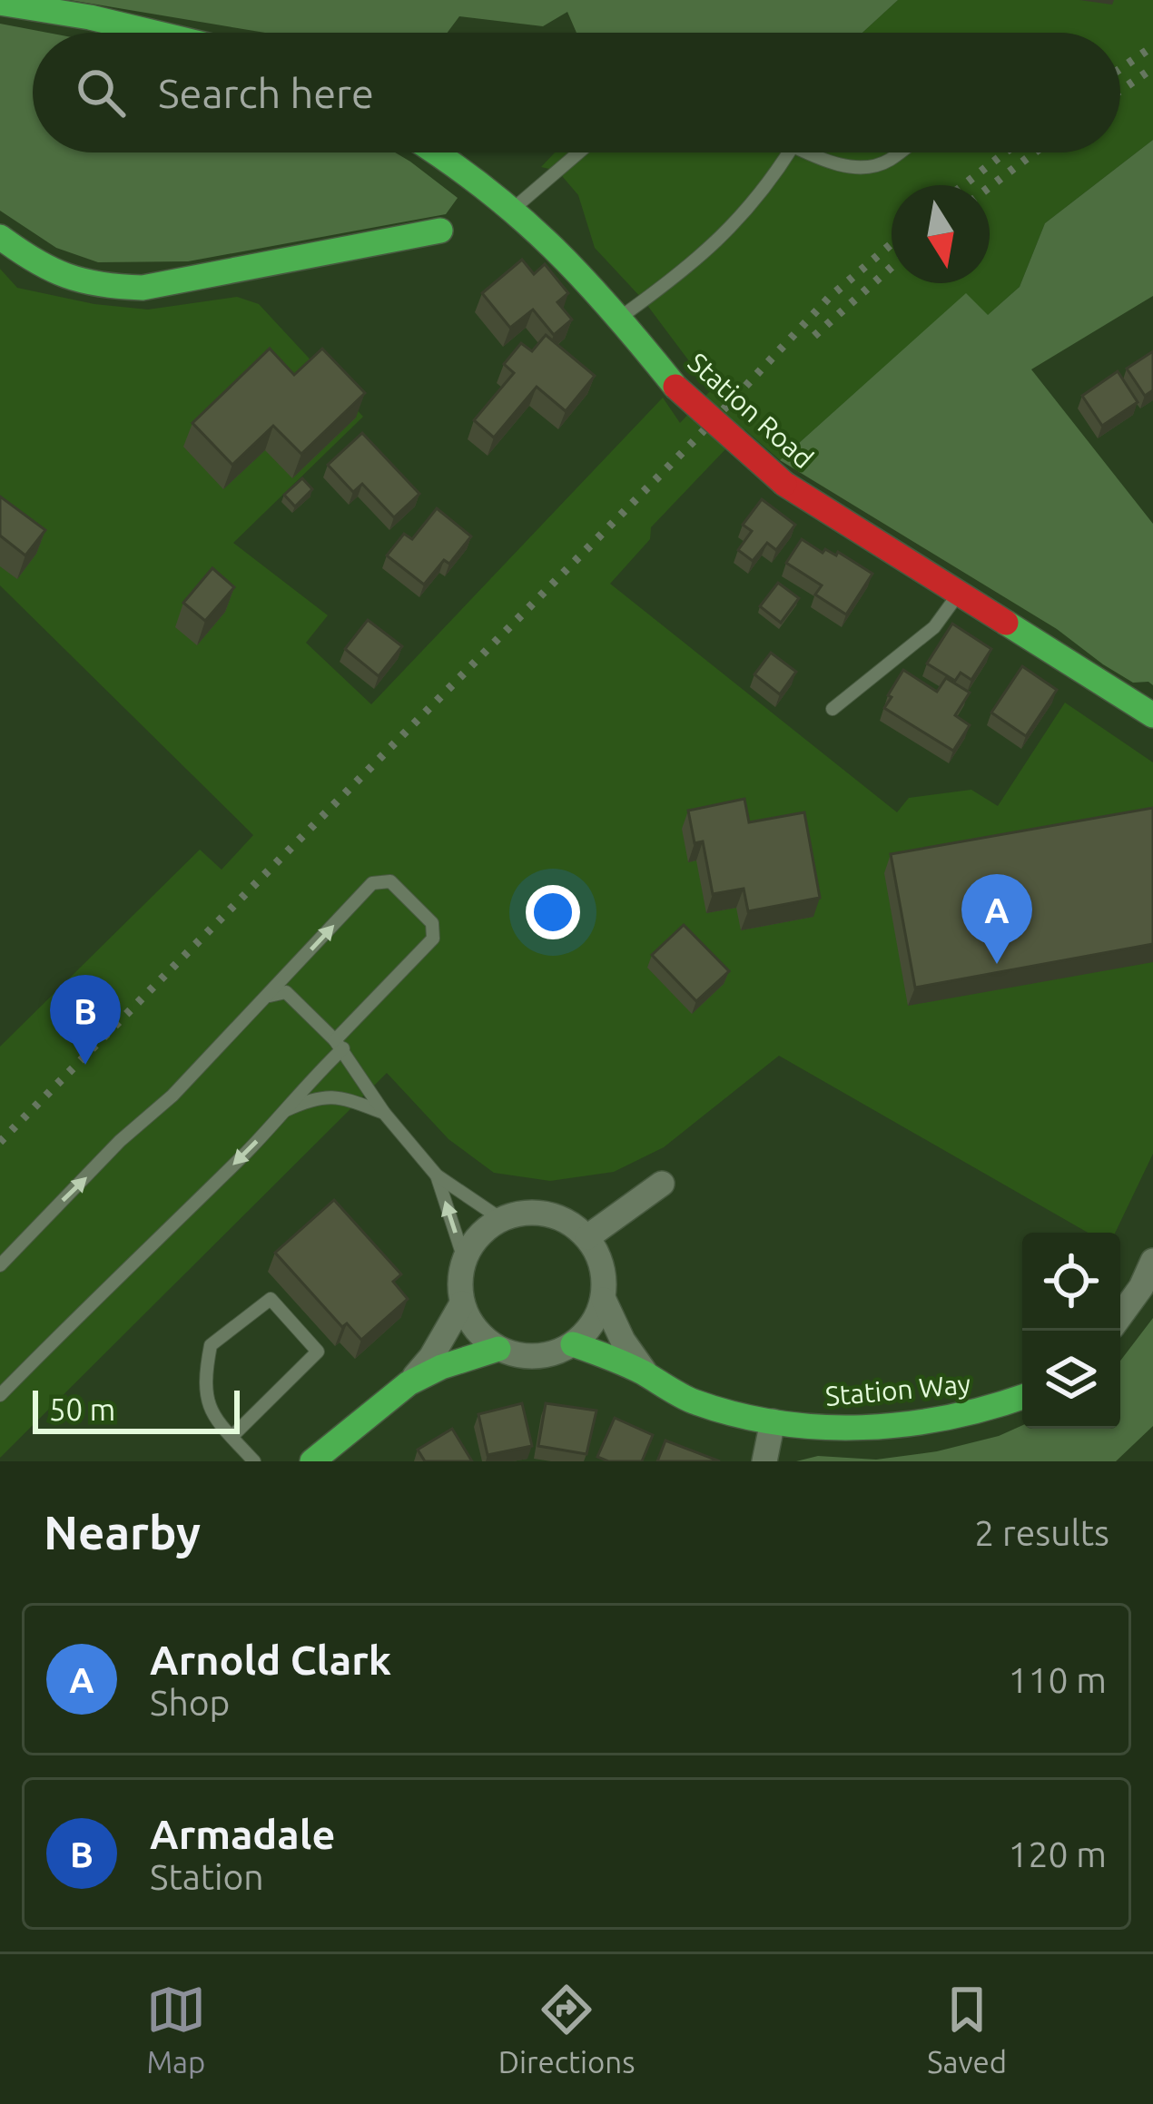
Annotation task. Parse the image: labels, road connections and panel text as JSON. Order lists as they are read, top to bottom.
{
  "streets": {
    "main road": ["Station Road", "Station Way"]
  },
  "scale_bar": "50 m",
  "north": "bottom",
  "page": {
    "search": "Search here",
    "pins": ["A", "B"],
    "scale": "50 m",
    "heading": ["Nearby", "2 results"],
    "list": [
      {
        "mark": "A",
        "name": "Arnold Clark",
        "note": "Shop",
        "value": "110 m"
      },
      {
        "mark": "B",
        "name": "Armadale",
        "note": "Station",
        "value": "120 m"
      }
    ],
    "nav": ["Map", "Directions", "Saved"]
  }
}
